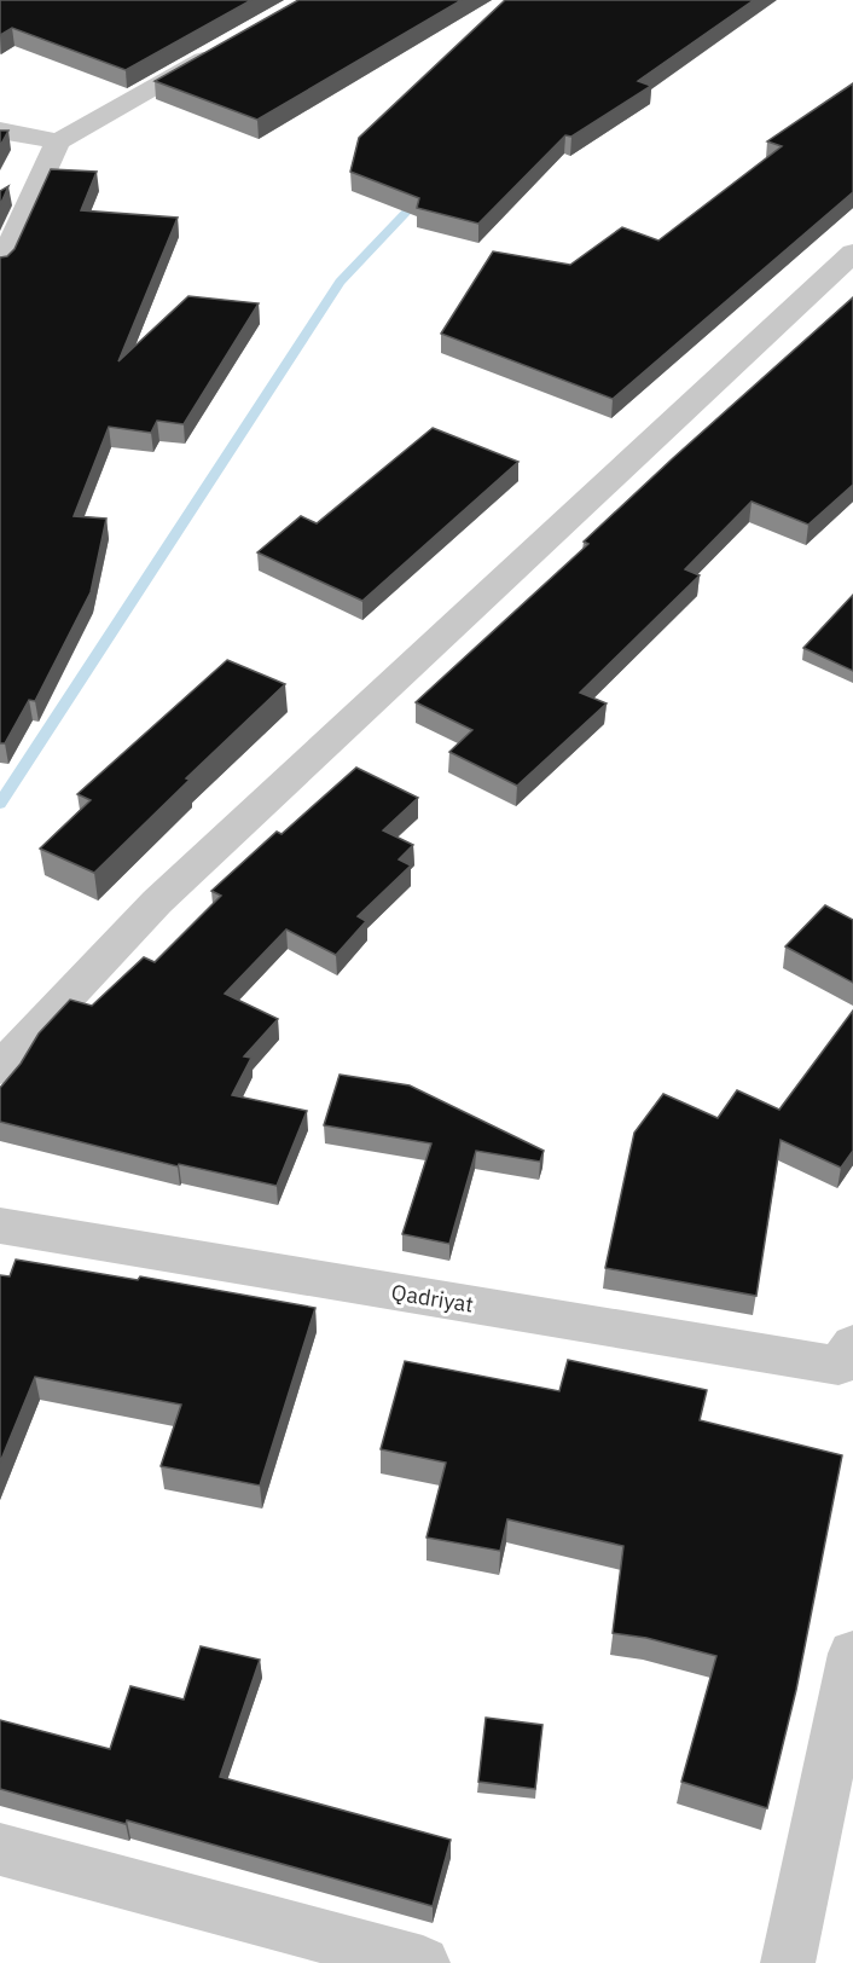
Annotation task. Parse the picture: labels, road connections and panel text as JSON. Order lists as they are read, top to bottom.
{
  "streets": {
    "street": ["Qadriyat"]
  }
}
